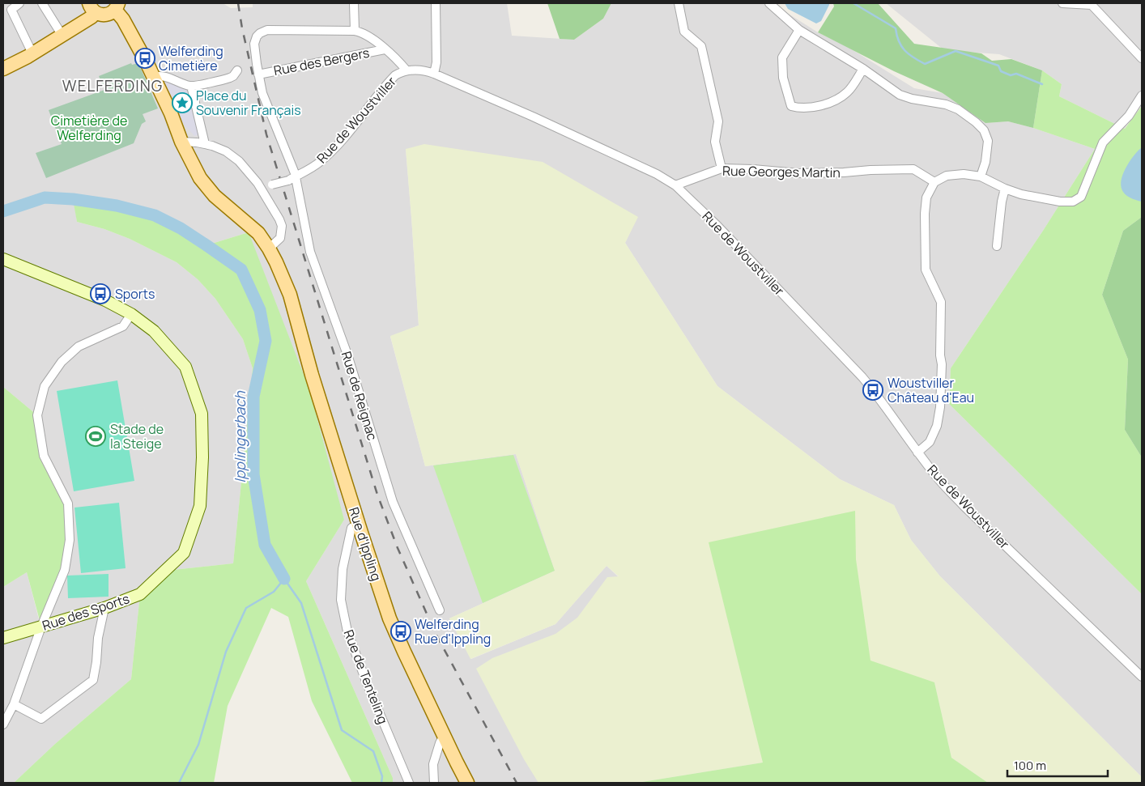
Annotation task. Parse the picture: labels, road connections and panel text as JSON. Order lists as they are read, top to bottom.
{
  "streets": {
    "main road": ["Rue d'Ippling"],
    "street": [
      "Rue des Bergers",
      "Rue de Woustviller",
      "Rue Georges Martin",
      "Rue de Reignac",
      "Rue des Sports",
      "Rue de Tenteling"
    ]
  },
  "crossings": [
    ["Rue des Bergers", "Rue de Reignac"],
    ["Rue de Woustviller", "Rue Georges Martin"],
    ["Rue de Woustviller", "Rue de Reignac"],
    ["Rue d'Ippling", "Rue de Tenteling"]
  ],
  "districts": ["WELFERDING"],
  "water": ["Ipplingerbach"],
  "parks": ["Cimetière de Welferding"],
  "places": {
    "bus stop": [
      "Welferding Cimetière",
      "Sports",
      "Woustviller Château d'Eau",
      "Welferding Rue d'Ippling"
    ],
    "place": ["Place du Souvenir Français"],
    "sports": ["Stade de la Steige"]
  },
  "scale_bar": "100 m"
}
